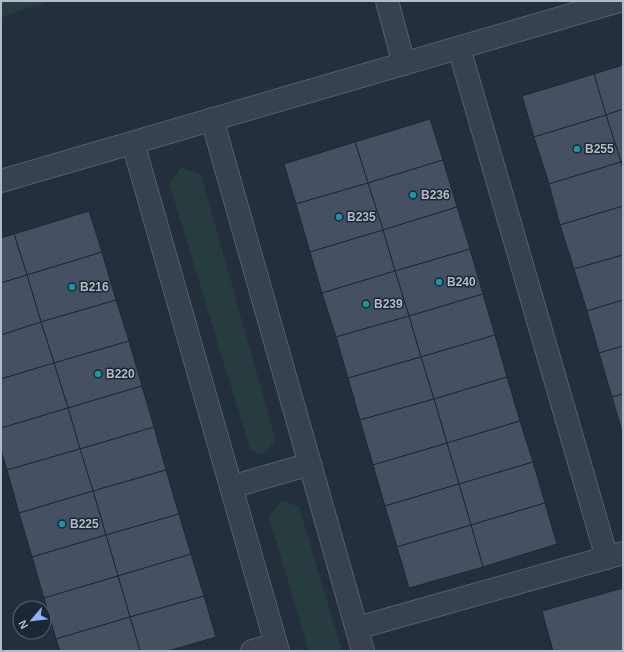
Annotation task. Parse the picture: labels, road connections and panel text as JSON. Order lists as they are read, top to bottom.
{
  "places": [
    "B255",
    "B236",
    "B235",
    "B240",
    "B216",
    "B239",
    "B220",
    "B225"
  ],
  "north": "bottom left"
}
